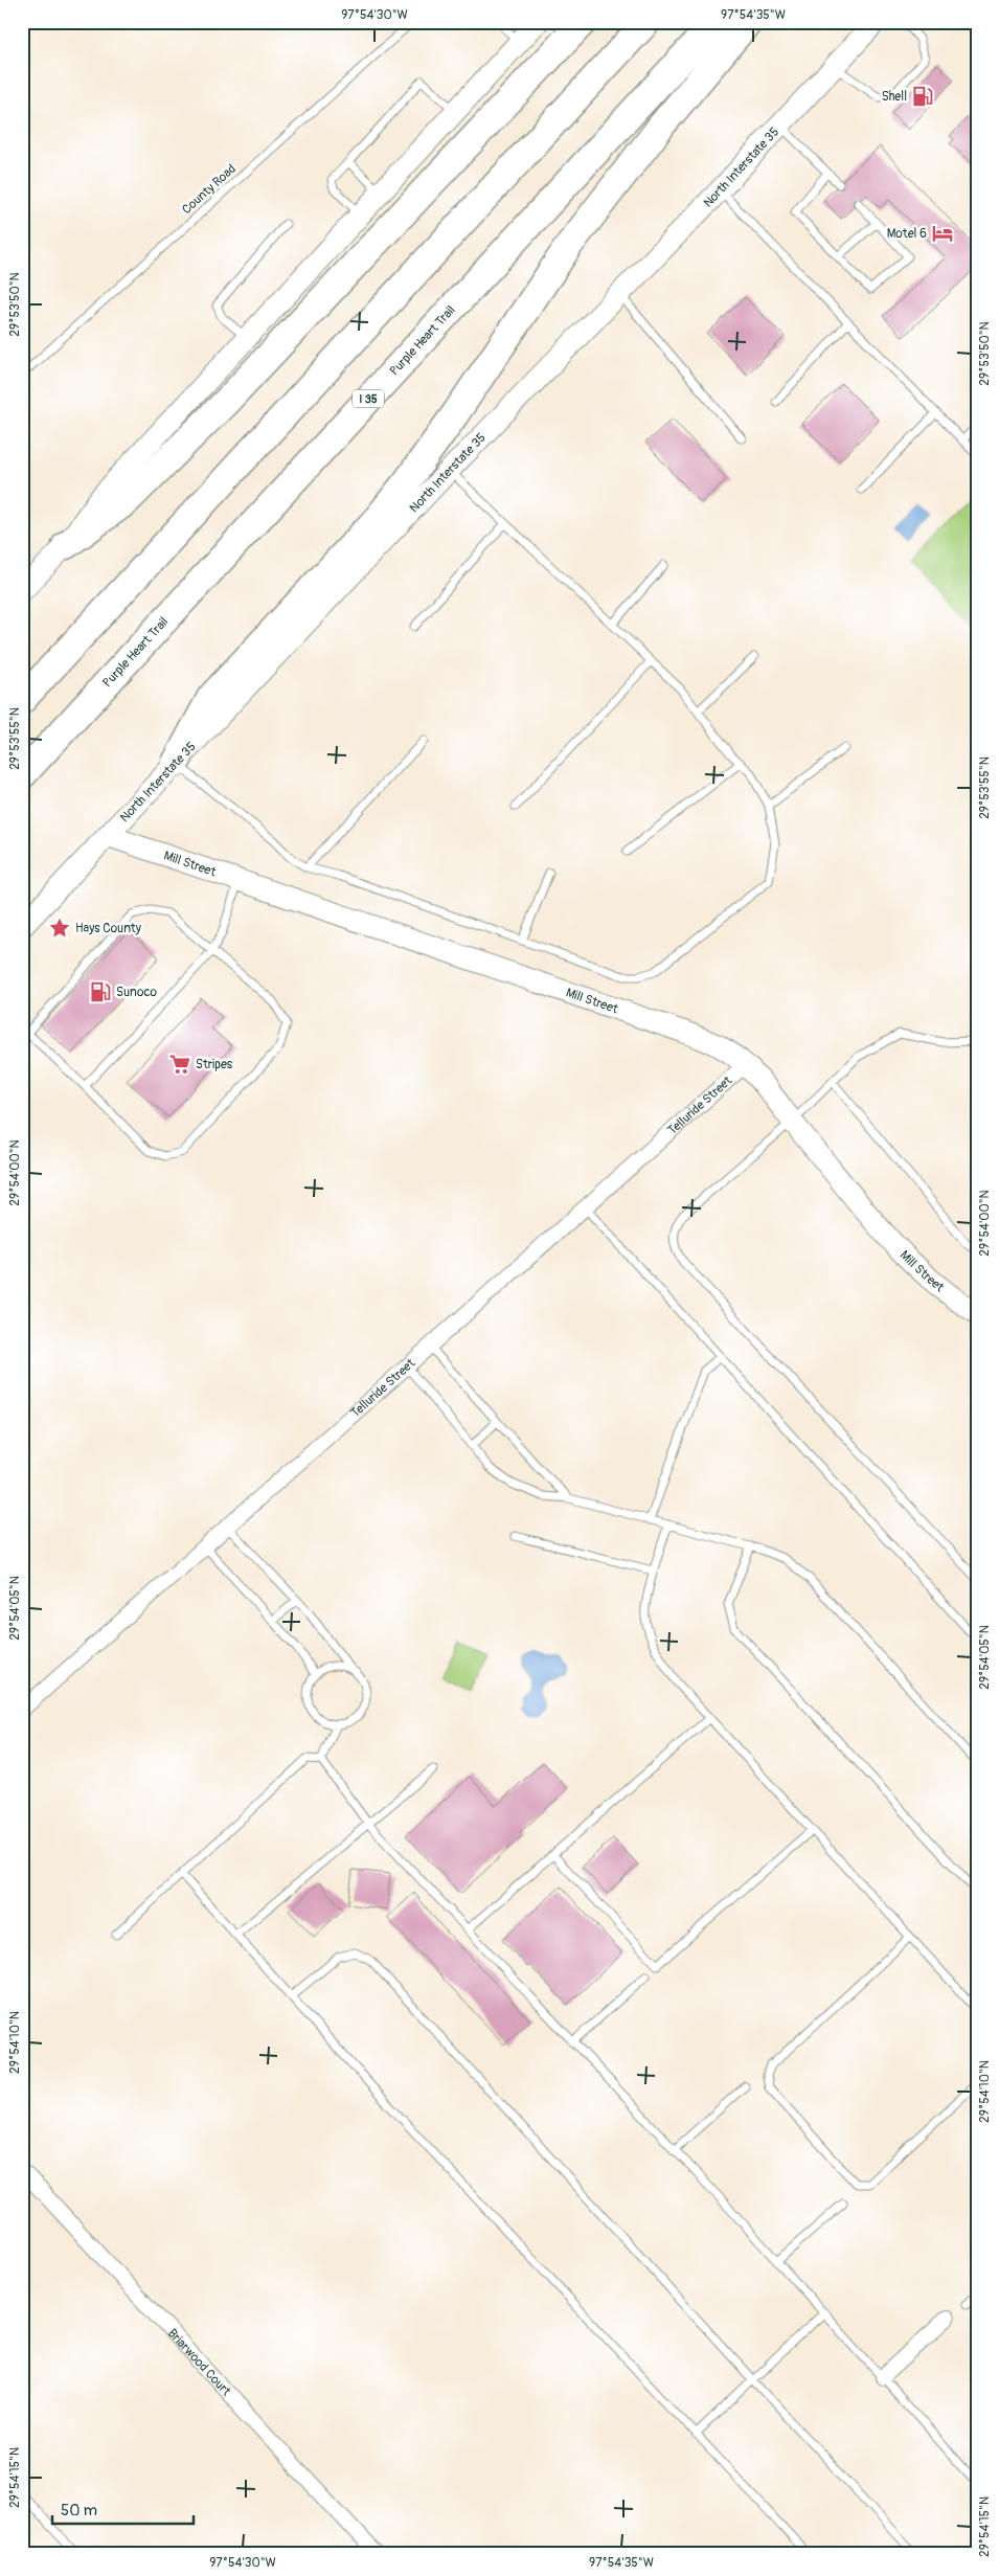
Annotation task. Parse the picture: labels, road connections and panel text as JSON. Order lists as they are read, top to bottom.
{
  "streets": {
    "highway": ["Purple Heart Trail", "I 35"],
    "main road": ["North Interstate 35", "Mill Street"],
    "street": ["Telluride Street", "Briarwood Court"],
    "lane": ["County Road"]
  },
  "crossings": [
    ["North Interstate 35", "Mill Street"],
    ["Mill Street", "Telluride Street"]
  ],
  "places": {
    "fuel station": ["Shell", "Sunoco"],
    "hotel": ["Motel 6"],
    "place": ["Hays County"],
    "supermarket": ["Stripes"]
  },
  "scale_bar": "50 m",
  "coordinates": [
    "97°54'30\"W",
    "97°54'35\"W",
    "29°53'50\"N",
    "29°53'55\"N",
    "29°54'00\"N",
    "29°54'05\"N",
    "29°54'10\"N",
    "29°54'15\"N"
  ]
}
